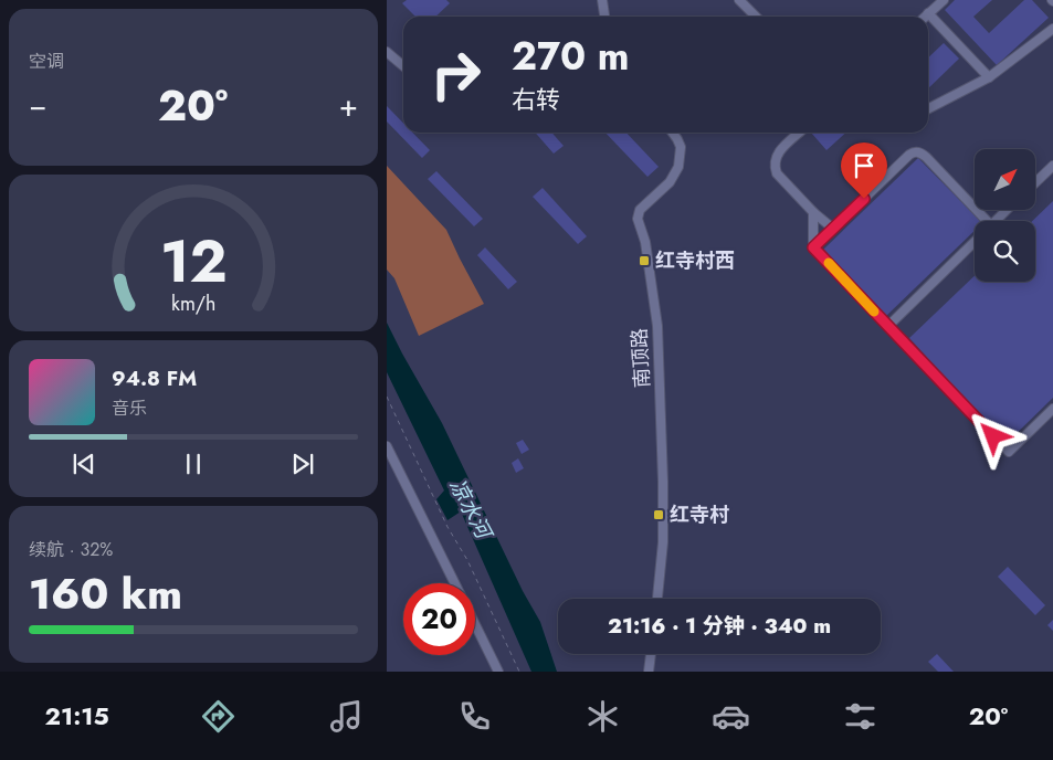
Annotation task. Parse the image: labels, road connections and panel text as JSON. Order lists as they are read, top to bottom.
{
  "streets": {
    "street": ["南顶路"]
  },
  "water": ["凉水河"],
  "places": {
    "transit": ["红寺村西", "红寺村"]
  },
  "north": "top right",
  "page": {
    "tile": [
      "空调",
      ["续航 · 32%", "160 km"]
    ],
    "turn": ["270 m", "右转"],
    "heat": ["−", "20°", "+"],
    "song": ["94.8 FM", "音乐"],
    "limit": "20",
    "trip": "21:16 · 1 分钟 · 340 m",
    "tabs": ["21:15", "20°"],
    "gauge": ["12", "km/h"]
  }
}
